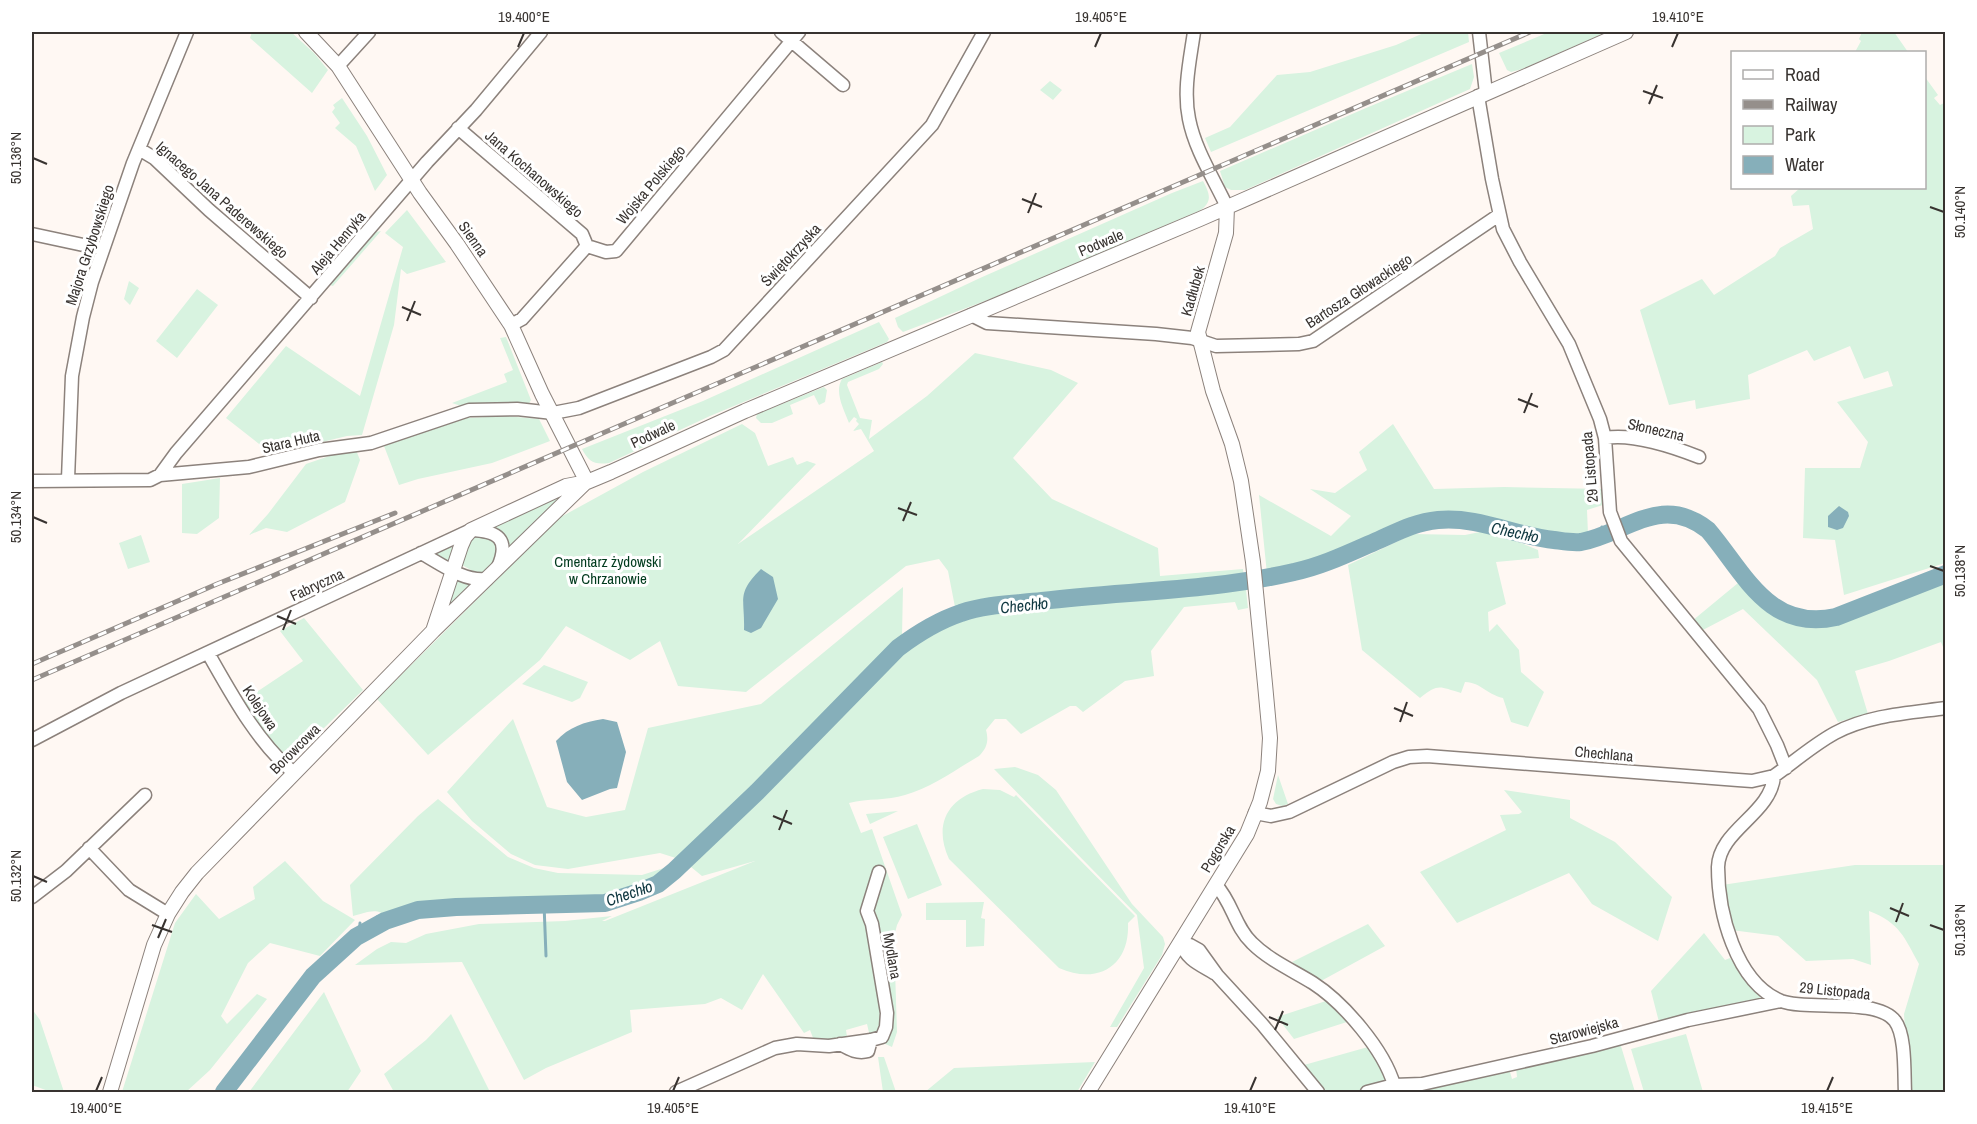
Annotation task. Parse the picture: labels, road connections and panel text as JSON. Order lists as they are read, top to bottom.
{
  "streets": {
    "street": [
      "Jana Kochanowskiego",
      "Wojska Polskiego",
      "Ignacego Jana Paderewskiego",
      "Sienna",
      "Aleja Henryka",
      "Podwale",
      "Majora Grzybowskiego",
      "Świętokrzyska",
      "Kadłubek",
      "Bartosza Głowackiego",
      "Słoneczna",
      "Stara Huta",
      "29 Listopada",
      "Fabryczna",
      "Kolejowa",
      "Borowcowa",
      "Chechlana",
      "Pogorska",
      "Mydlana",
      "Starowiejska"
    ]
  },
  "crossings": [
    ["Jana Kochanowskiego", "Wojska Polskiego"],
    ["Jana Kochanowskiego", "Aleja Henryka"],
    ["Ignacego Jana Paderewskiego", "Aleja Henryka"],
    ["Ignacego Jana Paderewskiego", "Majora Grzybowskiego"],
    ["Sienna", "Aleja Henryka"],
    ["Sienna", "Podwale"],
    ["Sienna", "Świętokrzyska"],
    ["Sienna", "Stara Huta"],
    ["Sienna", "Fabryczna"],
    ["Sienna", "Borowcowa"],
    ["Aleja Henryka", "Stara Huta"],
    ["Podwale", "Kadłubek"],
    ["Podwale", "Bartosza Głowackiego"],
    ["Podwale", "29 Listopada"],
    ["Podwale", "Fabryczna"],
    ["Podwale", "Borowcowa"],
    ["Majora Grzybowskiego", "Stara Huta"],
    ["Świętokrzyska", "Stara Huta"],
    ["Kadłubek", "Bartosza Głowackiego"],
    ["Kadłubek", "Pogorska"],
    ["Bartosza Głowackiego", "29 Listopada"],
    ["Słoneczna", "29 Listopada"],
    ["29 Listopada", "Chechlana"],
    ["29 Listopada", "Starowiejska"],
    ["Fabryczna", "Kolejowa"],
    ["Fabryczna", "Borowcowa"],
    ["Kolejowa", "Borowcowa"],
    ["Chechlana", "Pogorska"]
  ],
  "water": ["Chechło"],
  "parks": ["Cmentarz żydowski w Chrzanowie"],
  "legend": [
    "Road",
    "Railway",
    "Park",
    "Water"
  ],
  "coordinates": [
    "19.400°E",
    "19.405°E",
    "19.410°E",
    "50.136°N",
    "50.140°N",
    "50.134°N",
    "50.138°N",
    "50.132°N",
    "19.415°E"
  ]
}
